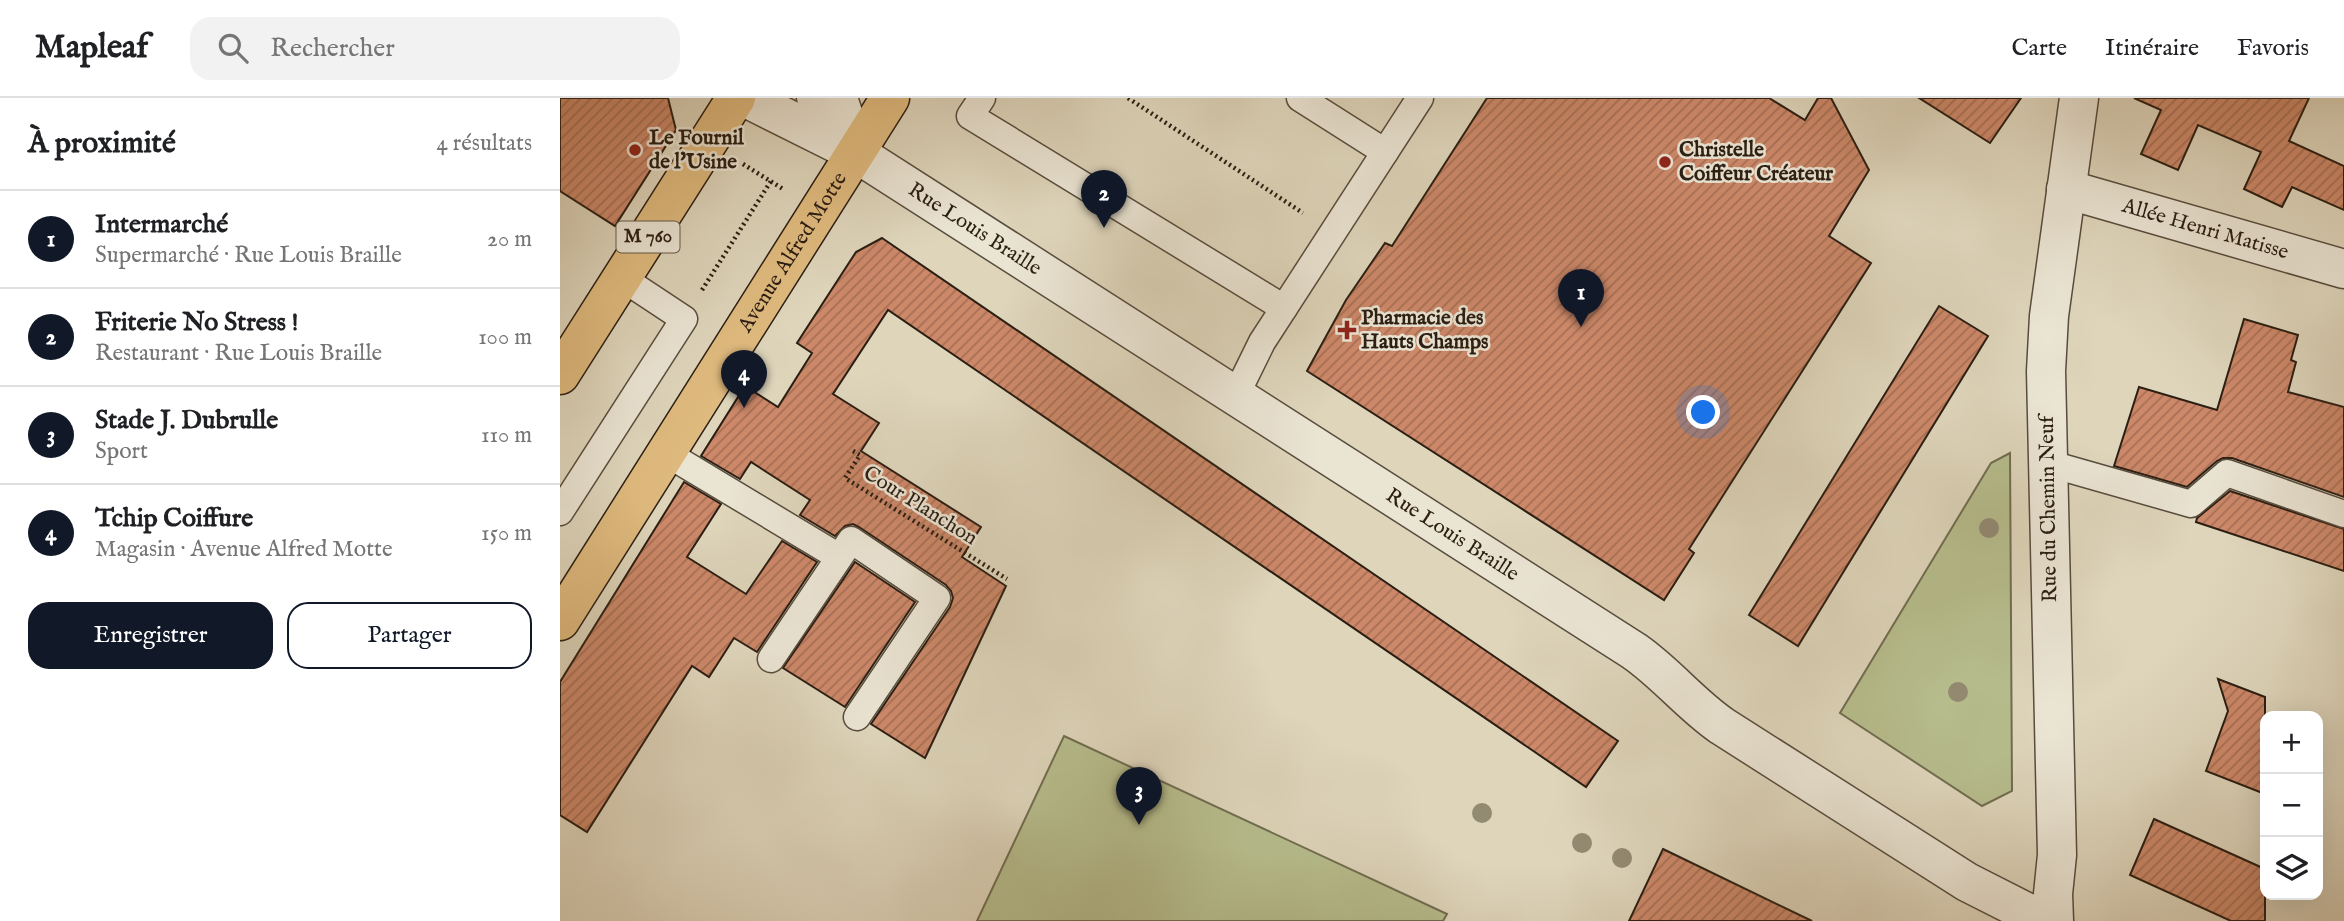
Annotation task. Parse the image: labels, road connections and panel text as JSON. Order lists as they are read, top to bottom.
{
  "streets": {
    "main road": ["M 760", "Avenue Alfred Motte"],
    "street": ["Rue Louis Braille", "Allée Henri Matisse", "Rue du Chemin Neuf"],
    "path": ["Cour Planchon"]
  },
  "crossings": [
    ["Rue Louis Braille", "Avenue Alfred Motte"],
    ["Allée Henri Matisse", "Rue du Chemin Neuf"]
  ],
  "places": {
    "other": ["Le Fournil de l'Usine", "Christelle Coiffeur Créateur"],
    "health": ["Pharmacie des Hauts Champs"]
  },
  "page": {
    "header": "Mapleaf",
    "search": "Rechercher",
    "nav": ["Carte", "Itinéraire", "Favoris"],
    "heading": ["À proximité", "4 résultats"],
    "pins": [
      "2",
      "1",
      "4",
      "3"
    ],
    "list": [
      {
        "mark": "1",
        "name": "Intermarché",
        "note": "Supermarché · Rue Louis Braille",
        "value": "20 m"
      },
      {
        "mark": "2",
        "name": "Friterie No Stress !",
        "note": "Restaurant · Rue Louis Braille",
        "value": "100 m"
      },
      {
        "mark": "3",
        "name": "Stade J. Dubrulle",
        "note": "Sport",
        "value": "110 m"
      },
      {
        "mark": "4",
        "name": "Tchip Coiffure",
        "note": "Magasin · Avenue Alfred Motte",
        "value": "150 m"
      }
    ],
    "buttons": ["Enregistrer", "Partager"],
    "map_buttons": ["+", "−"]
  }
}
